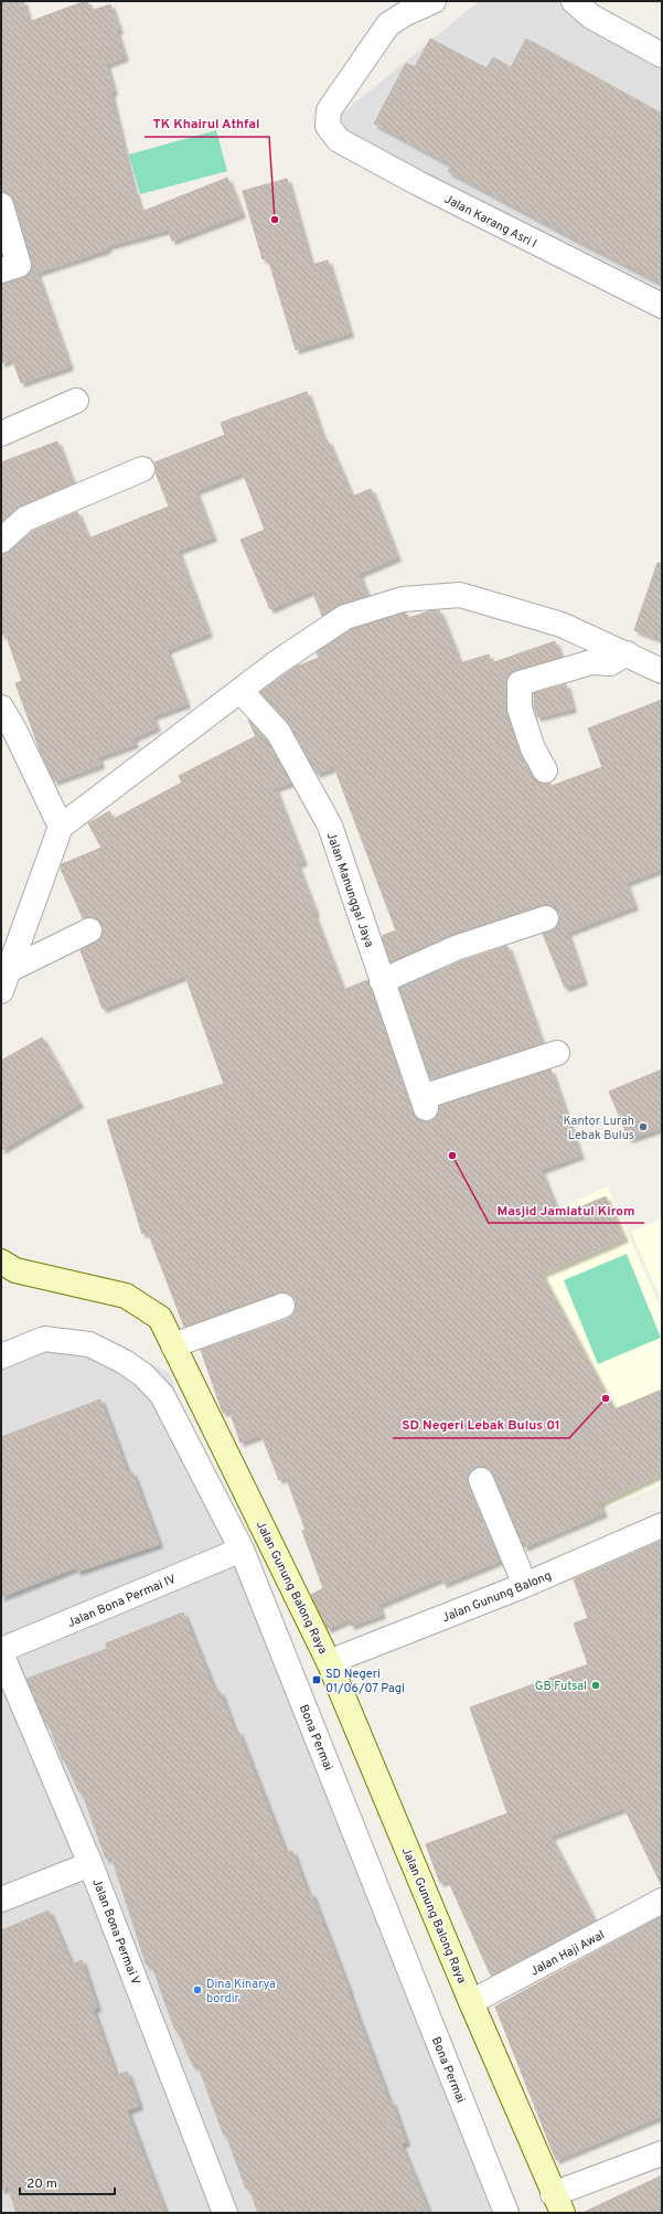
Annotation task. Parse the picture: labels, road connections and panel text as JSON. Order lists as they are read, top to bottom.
{
  "streets": {
    "street": [
      "Jalan Karang Asri I",
      "Jalan Manunggal Jaya",
      "Jalan Gunung Balong Raya",
      "Jalan Gunung Balong",
      "Jalan Bona Permai IV",
      "Bona Permai",
      "Jalan Bona Permai V",
      "Jalan Haji Awal"
    ]
  },
  "crossings": [
    ["Jalan Gunung Balong Raya", "Jalan Gunung Balong"],
    ["Jalan Gunung Balong Raya", "Jalan Haji Awal"],
    ["Jalan Bona Permai IV", "Bona Permai"],
    ["Jalan Bona Permai IV", "Jalan Bona Permai V"]
  ],
  "places": {
    "other": [
      "TK Khairul Athfal",
      "Kantor Lurah Lebak Bulus",
      "Masjid Jamiatul Kirom",
      "SD Negeri Lebak Bulus 01",
      "GB Futsal",
      "Dina Kinarya bordir"
    ],
    "transit": ["SD Negeri 01/06/07 Pagi"]
  },
  "scale_bar": "20 m"
}
